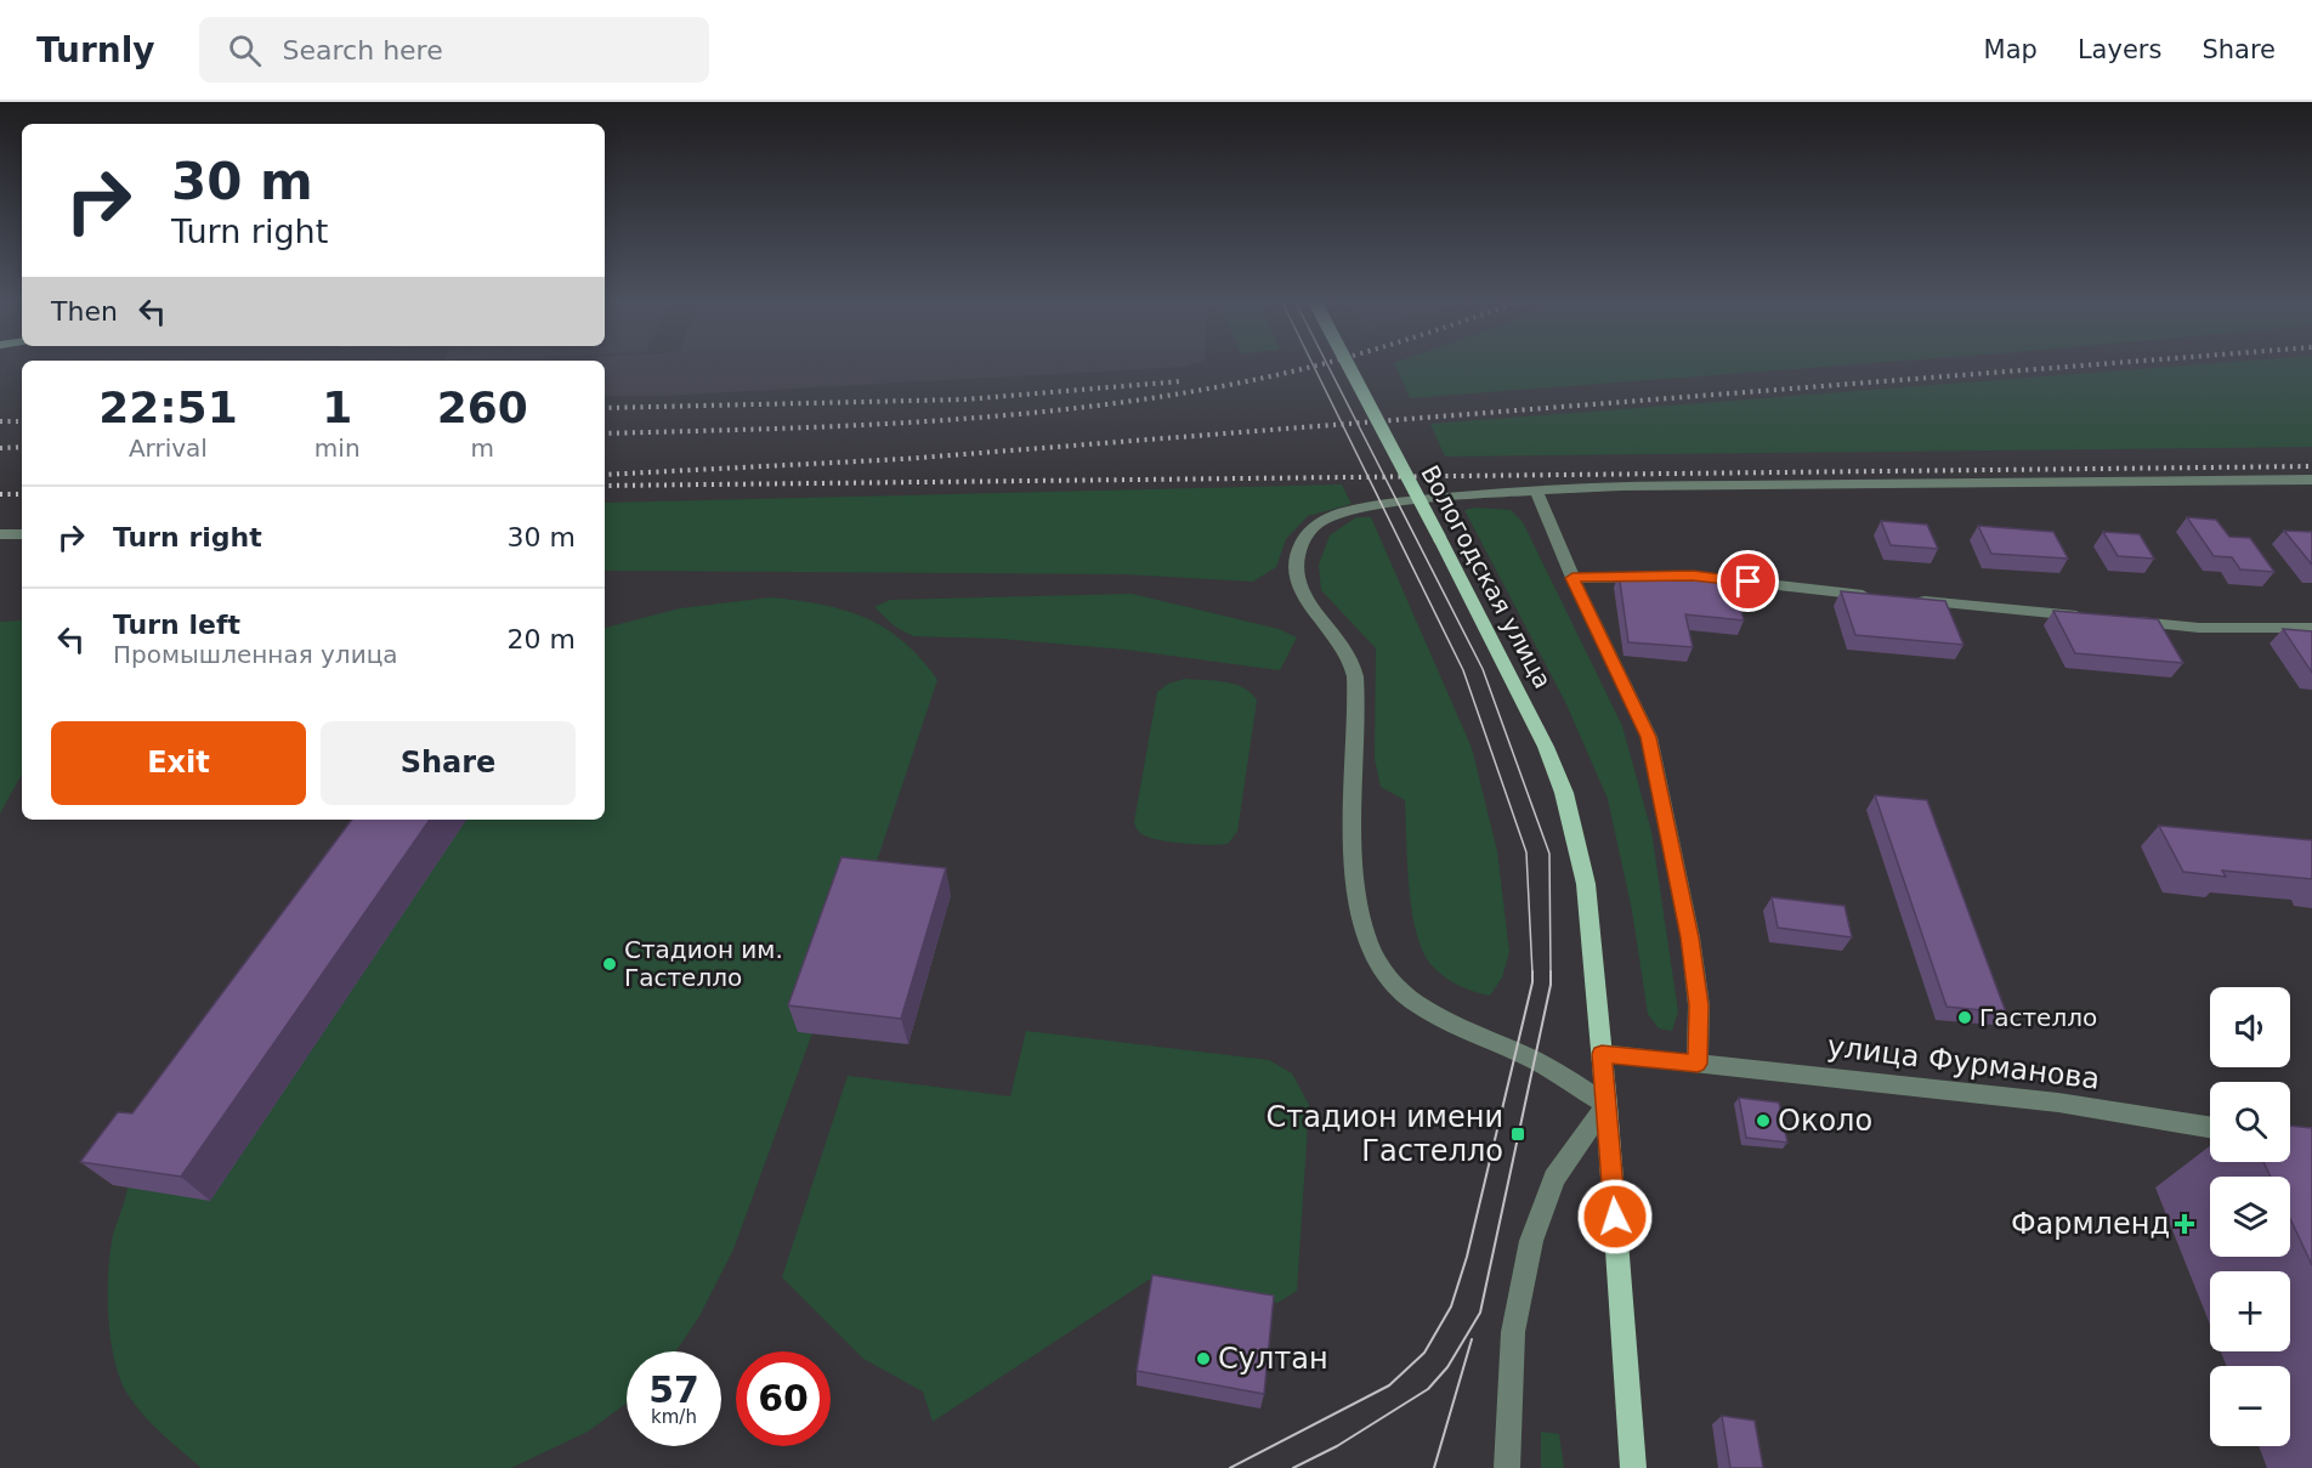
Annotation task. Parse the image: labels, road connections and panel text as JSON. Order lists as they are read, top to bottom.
{
  "streets": {
    "main road": ["Вологодская улица"],
    "street": ["улица Фурманова"]
  },
  "crossings": [
    ["Вологодская улица", "улица Фурманова"]
  ],
  "places": {
    "other": [
      "Стадион им. Гастелло",
      "Гастелло",
      "Около",
      "Султан"
    ],
    "transit": ["Стадион имени Гастелло"],
    "health": ["Фармленд"]
  },
  "page": {
    "header": "Turnly",
    "search": "Search here",
    "nav": ["Map", "Layers", "Share"],
    "turn": ["30 m", "Turn right"],
    "then": "Then",
    "eta": [
      "22:51",
      "Arrival",
      "1",
      "min",
      "260",
      "m"
    ],
    "list": [
      {
        "name": "Turn right",
        "value": "30 m"
      },
      {
        "name": "Turn left",
        "note": "Промышленная улица",
        "value": "20 m"
      }
    ],
    "buttons": ["Exit", "Share"],
    "map_buttons": ["+", "−"],
    "speed": "57 km/h",
    "limit": "60"
  }
}
